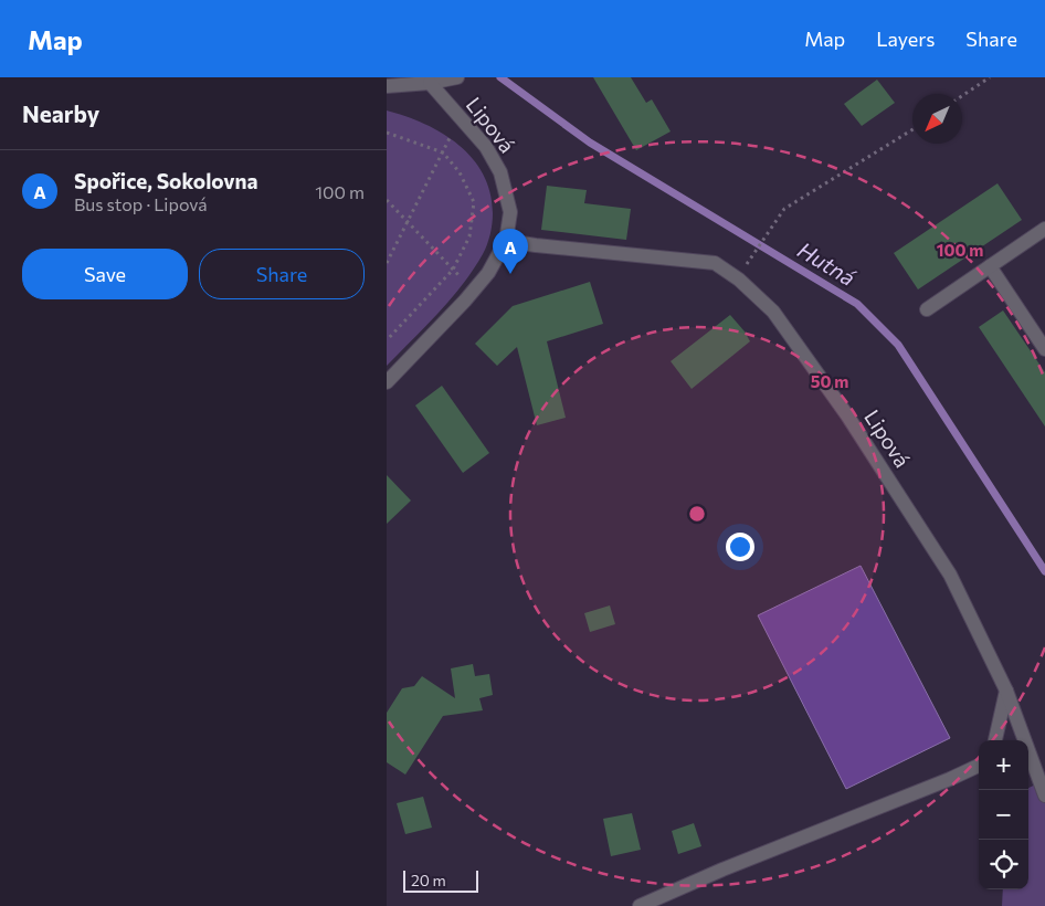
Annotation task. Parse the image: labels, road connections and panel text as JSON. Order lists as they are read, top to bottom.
{
  "streets": {
    "street": ["Lipová"]
  },
  "water": ["Hutná"],
  "scale_bar": "20 m",
  "north": "bottom left",
  "page": {
    "header": "Map",
    "nav": ["Map", "Layers", "Share"],
    "heading": "Nearby",
    "list": [
      {
        "mark": "A",
        "name": "Spořice, Sokolovna",
        "note": "Bus stop · Lipová",
        "value": "100 m"
      }
    ],
    "pins": "A",
    "buttons": ["Save", "Share"],
    "map_buttons": ["+", "−"],
    "scale": "20 m"
  },
  "rings": ["100 m", "50 m"]
}
